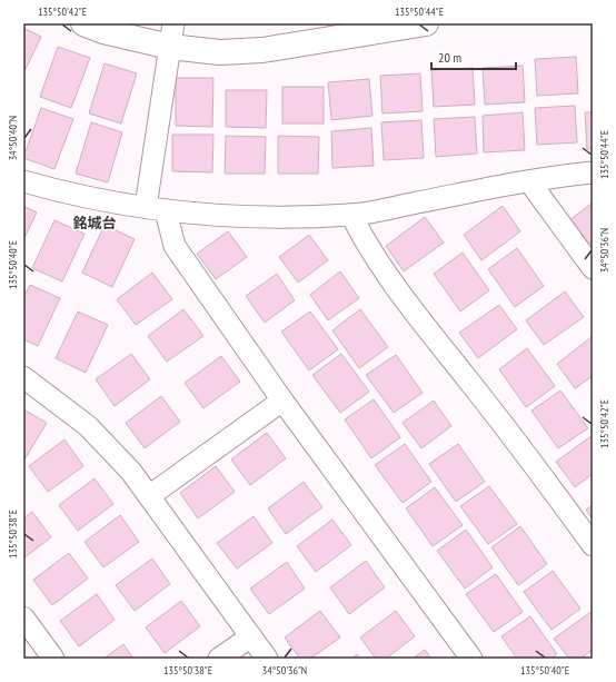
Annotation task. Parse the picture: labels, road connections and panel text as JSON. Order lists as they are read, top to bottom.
{
  "districts": ["銘城台"],
  "scale_bar": "20 m",
  "coordinates": [
    "135°50'42\"E",
    "135°50'44\"E",
    "34°50'40\"N",
    "34°50'36\"N",
    "135°50'40\"E",
    "135°50'38\"E"
  ]
}
